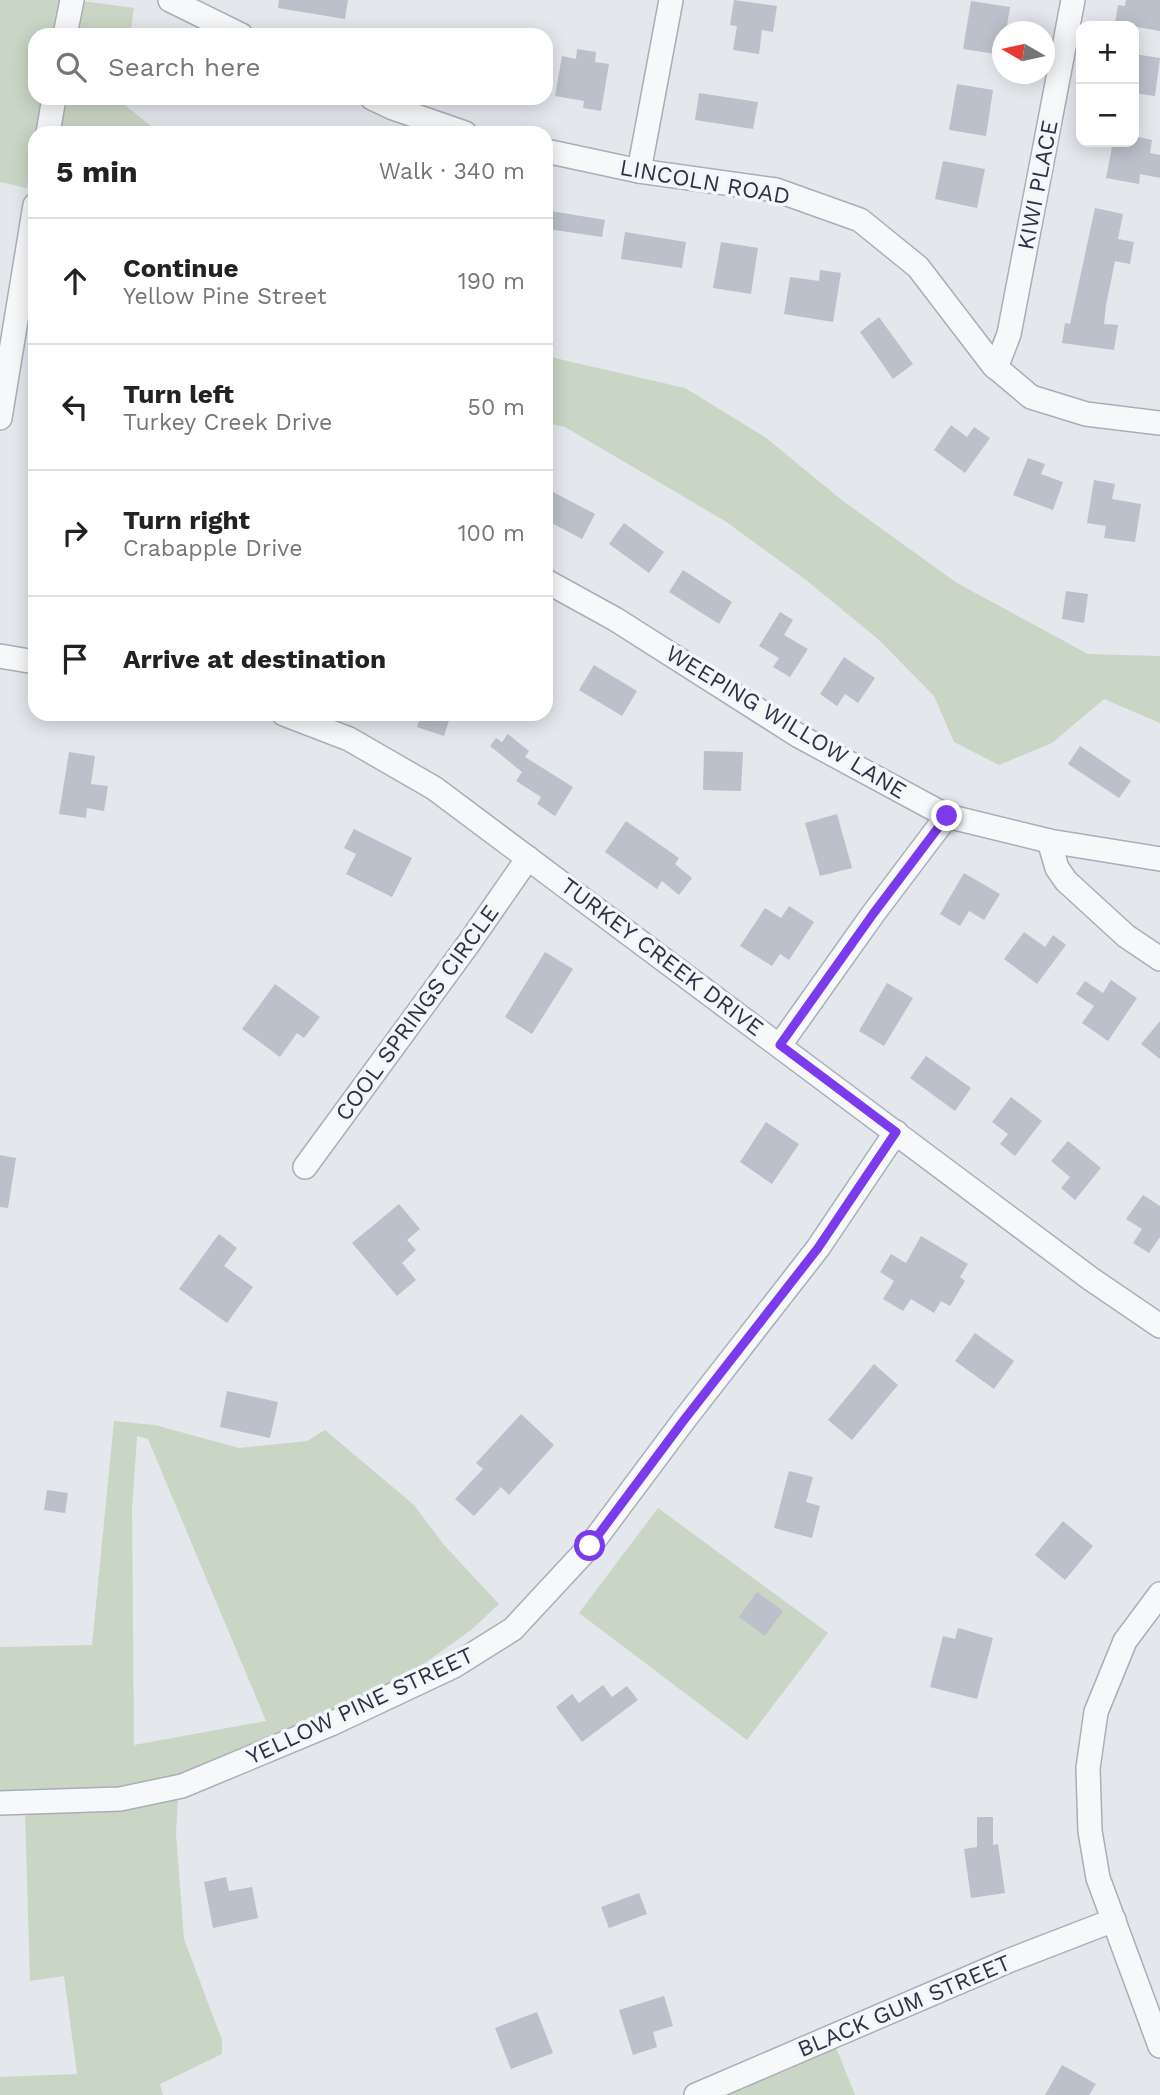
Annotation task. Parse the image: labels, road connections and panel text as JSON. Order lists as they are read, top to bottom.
{
  "streets": {
    "street": [
      "LINCOLN ROAD",
      "KIWI PLACE",
      "WEEPING WILLOW LANE",
      "TURKEY CREEK DRIVE",
      "COOL SPRINGS CIRCLE",
      "YELLOW PINE STREET",
      "BLACK GUM STREET"
    ]
  },
  "crossings": [
    ["LINCOLN ROAD", "KIWI PLACE"],
    ["TURKEY CREEK DRIVE", "COOL SPRINGS CIRCLE"],
    ["TURKEY CREEK DRIVE", "YELLOW PINE STREET"]
  ],
  "north": "left",
  "page": {
    "map_buttons": ["+", "−"],
    "search": "Search here",
    "heading": ["5 min", "Walk · 340 m"],
    "list": [
      ["Continue", "Yellow Pine Street", "190 m"],
      ["Turn left", "Turkey Creek Drive", "50 m"],
      ["Turn right", "Crabapple Drive", "100 m"],
      "Arrive at destination"
    ]
  }
}
